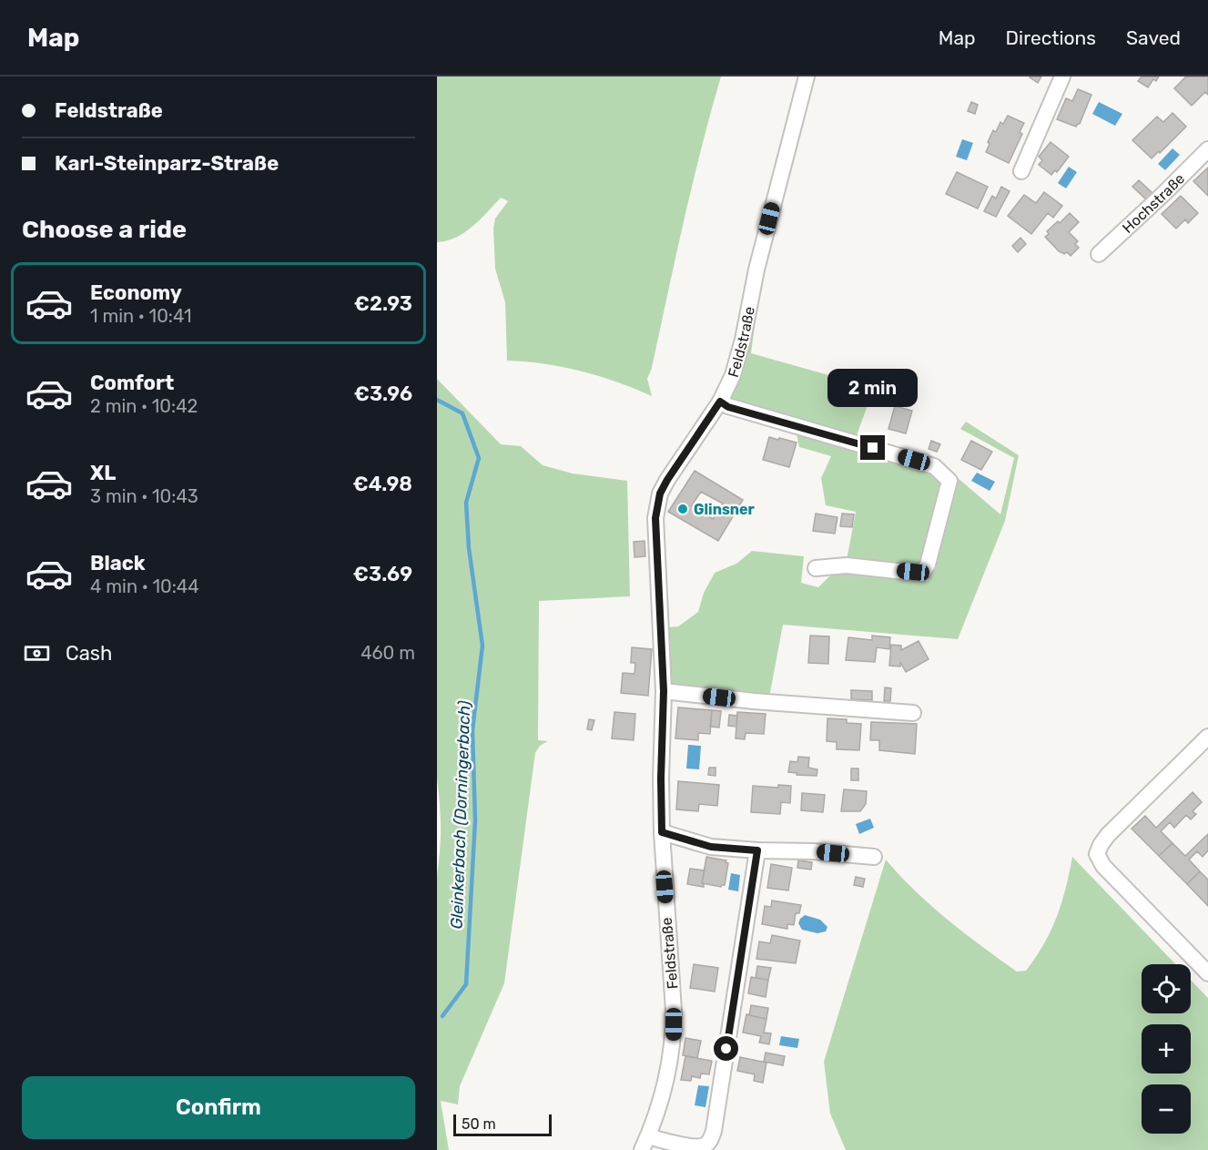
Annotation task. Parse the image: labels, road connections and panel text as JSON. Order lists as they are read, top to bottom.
{
  "streets": {
    "street": ["Hochstraße", "Feldstraße"]
  },
  "water": ["Gleinkerbach (Dorningerbach)"],
  "places": ["Glinsner"],
  "scale_bar": "50 m",
  "page": {
    "header": "Map",
    "nav": ["Map", "Directions", "Saved"],
    "banner": ["Feldstraße", "Karl-Steinparz-Straße"],
    "heading": "Choose a ride",
    "list": [
      {
        "name": "Economy",
        "note": "1 min · 10:41",
        "value": "€2.93"
      },
      {
        "name": "Comfort",
        "note": "2 min · 10:42",
        "value": "€3.96"
      },
      {
        "name": "XL",
        "note": "3 min · 10:43",
        "value": "€4.98"
      },
      {
        "name": "Black",
        "note": "4 min · 10:44",
        "value": "€3.69"
      }
    ],
    "bubble": "2 min",
    "pay": ["Cash", "460 m"],
    "map_buttons": ["+", "−"],
    "buttons": "Confirm",
    "scale": "50 m"
  }
}
